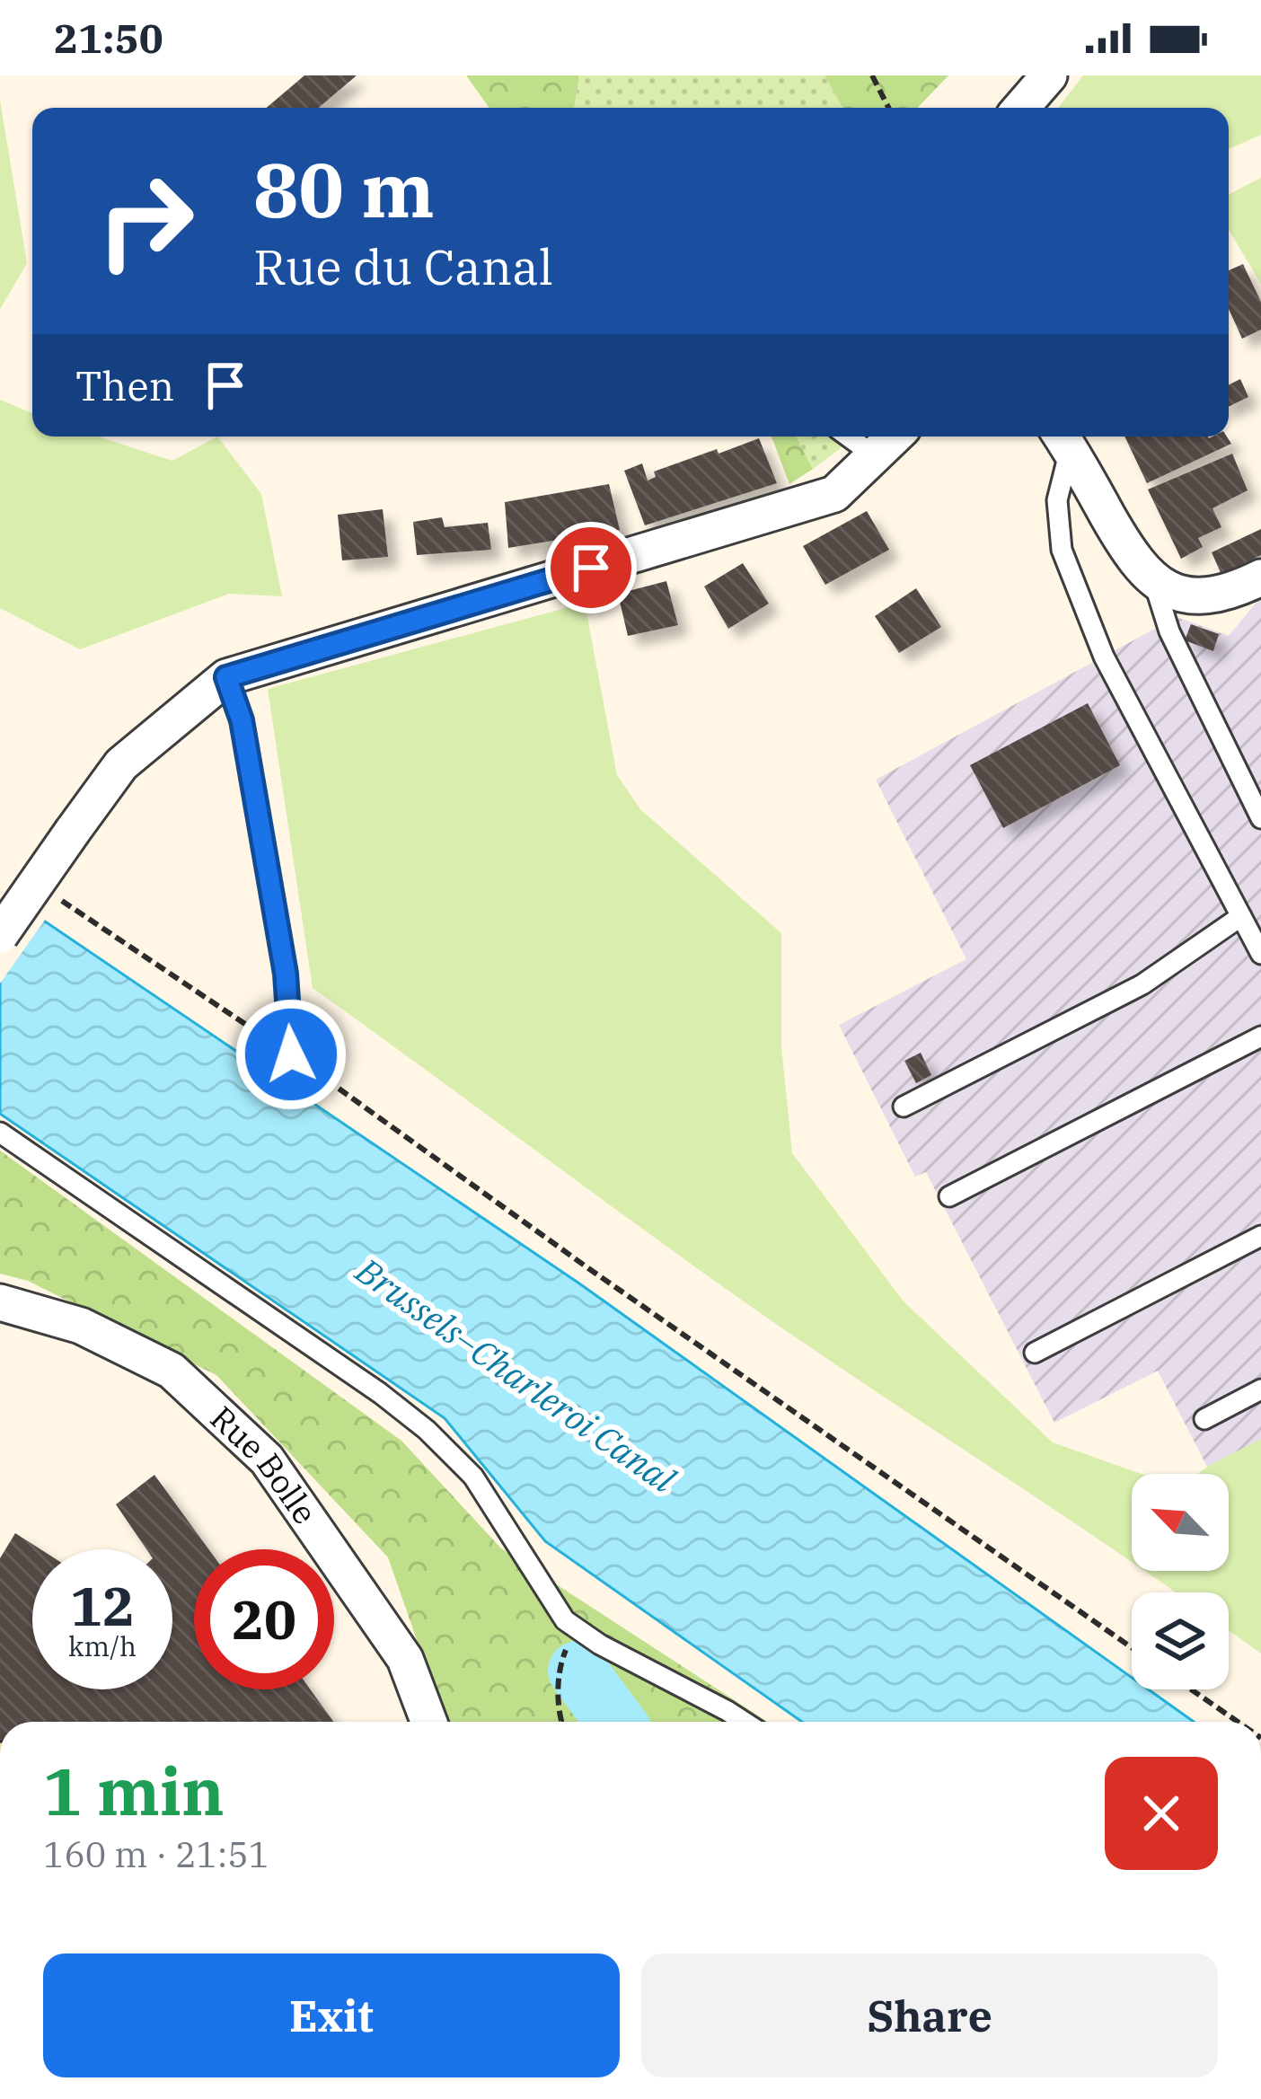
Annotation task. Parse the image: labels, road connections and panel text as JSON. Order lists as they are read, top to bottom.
{
  "streets": {
    "street": ["Rue Bolle"]
  },
  "water": ["Brussels–Charleroi Canal"],
  "north": "top left",
  "page": {
    "status": "21:50",
    "turn": ["80 m", "Rue du Canal"],
    "then": "Then",
    "speed": "12 km/h",
    "limit": "20",
    "heading": ["1 min", "160 m · 21:51"],
    "buttons": ["Exit", "Share"]
  }
}
